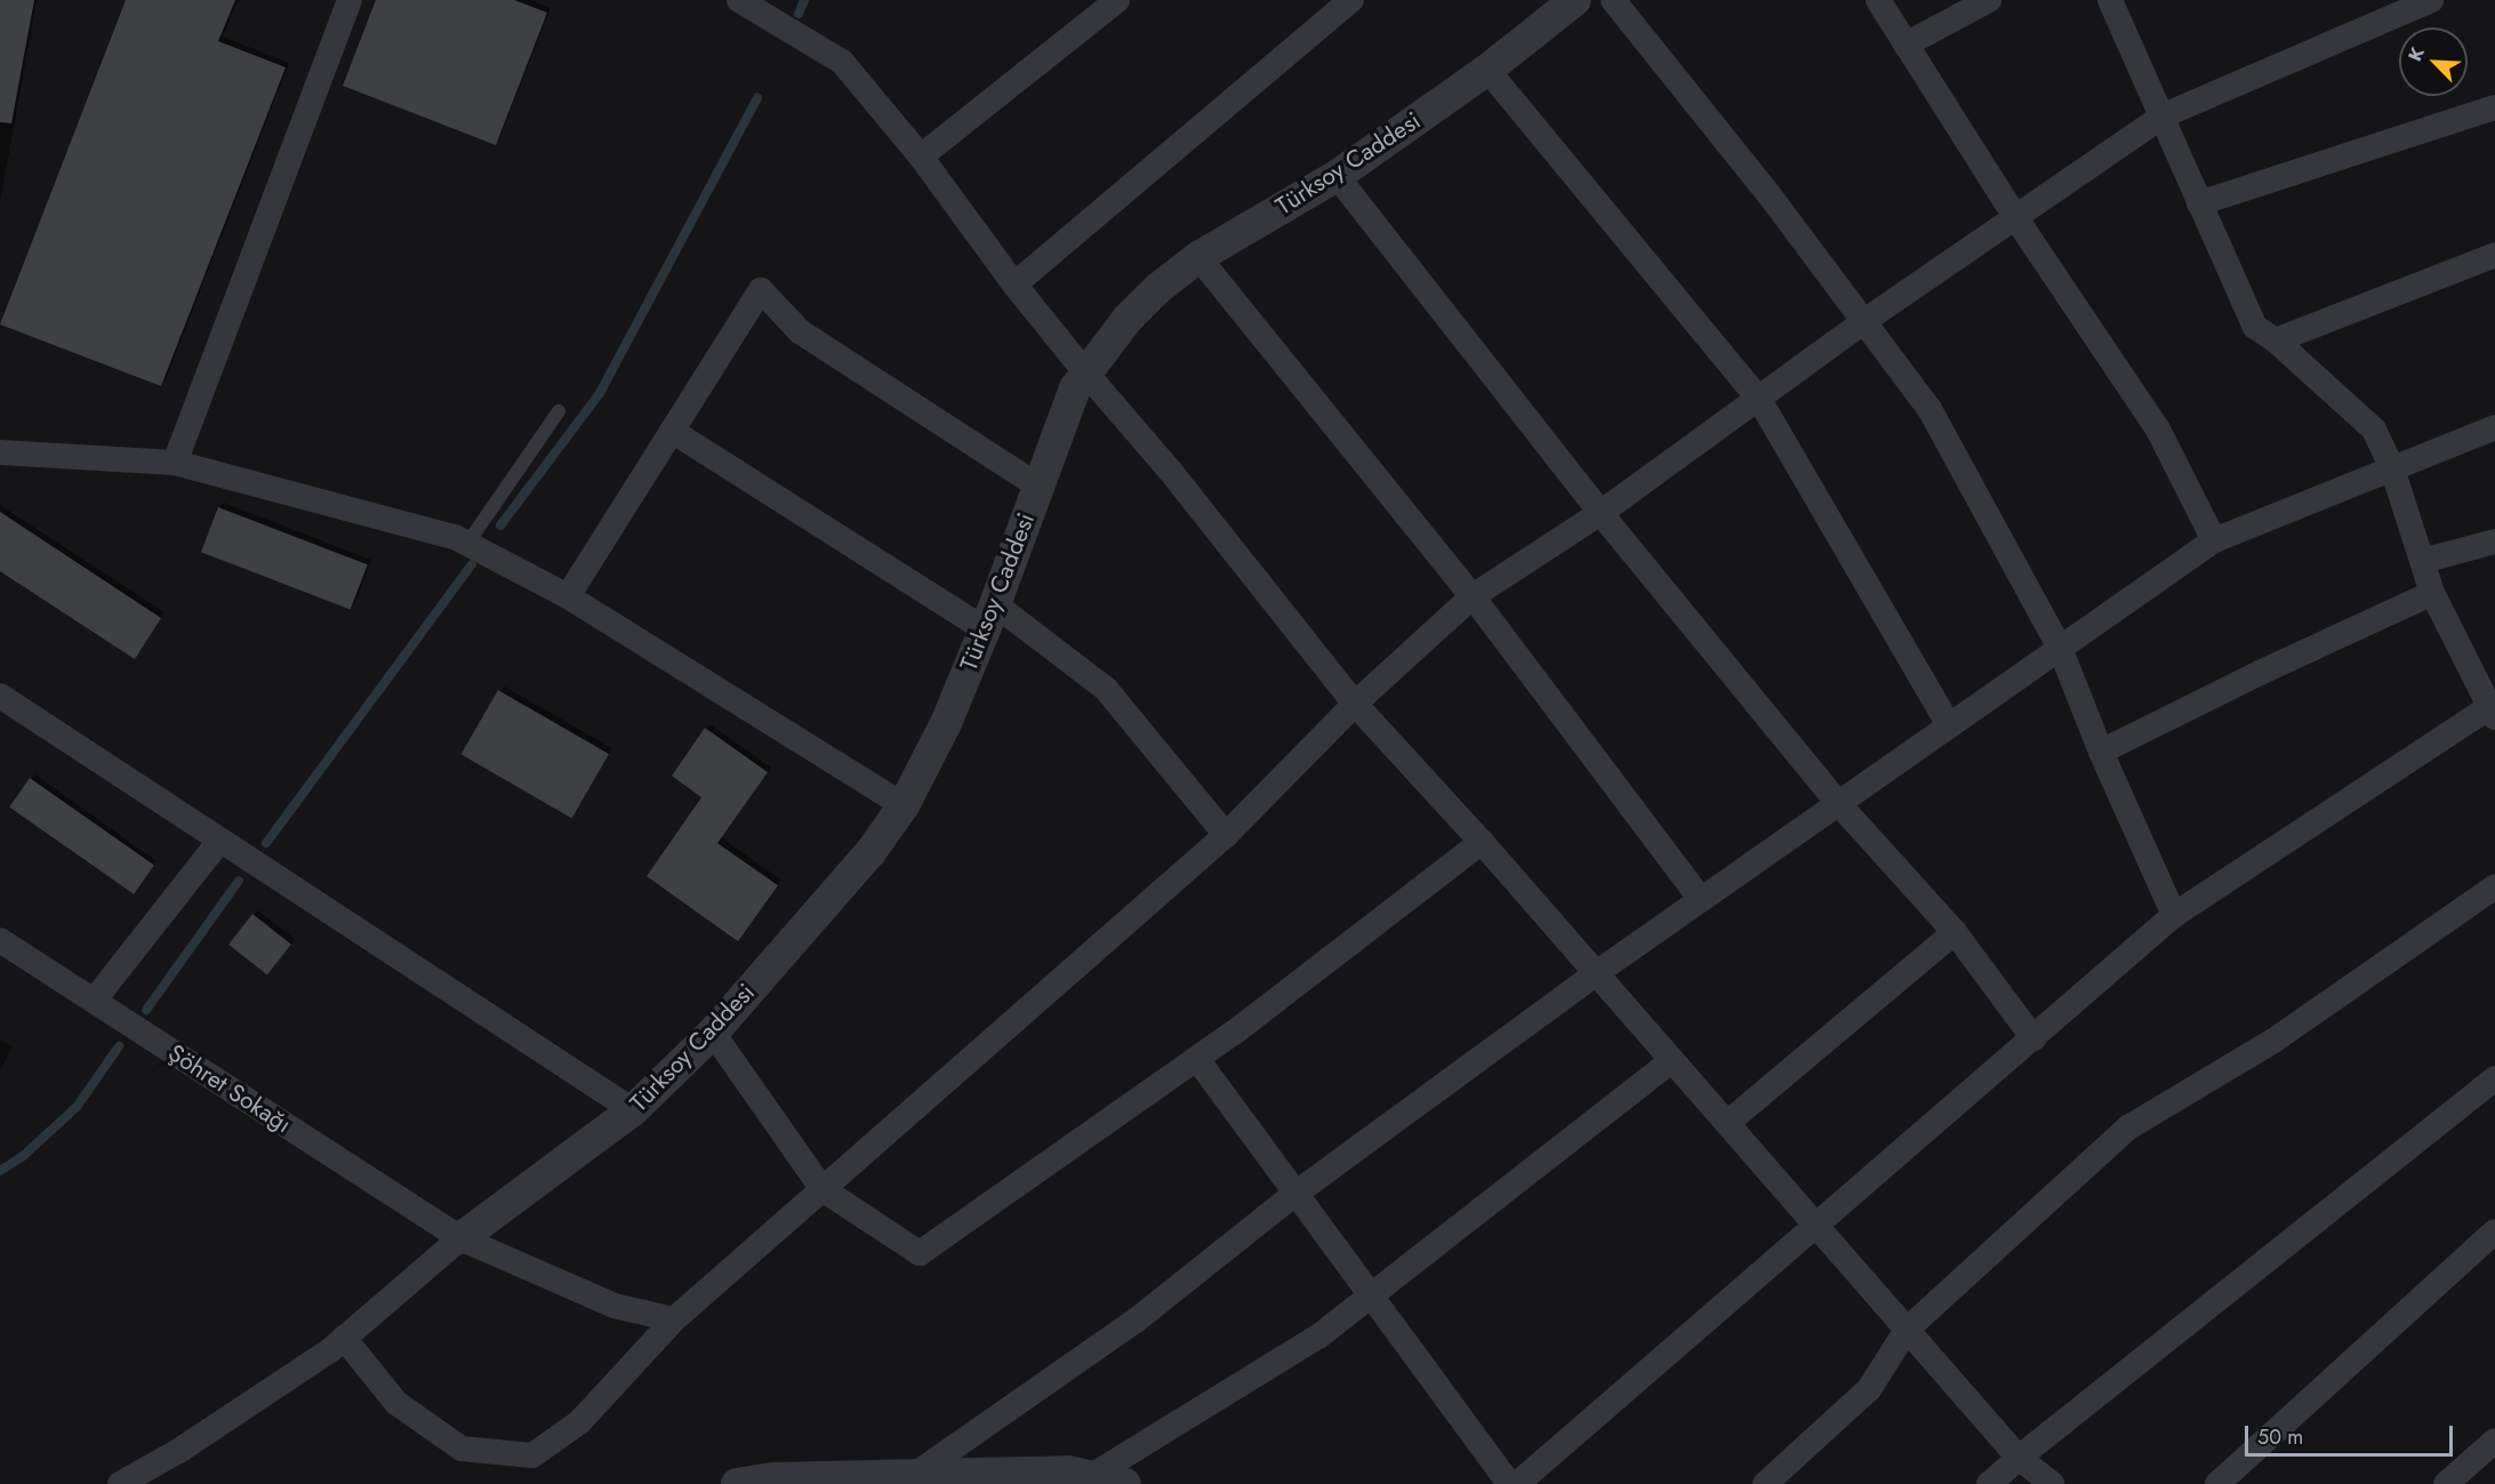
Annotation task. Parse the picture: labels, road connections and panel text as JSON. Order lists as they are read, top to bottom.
{
  "streets": {
    "street": ["Türksoy Caddesi", "Şöhret Sokağı"]
  },
  "crossings": [
    ["Türksoy Caddesi", "Şöhret Sokağı"]
  ],
  "scale_bar": "50 m",
  "north": "top left"
}
